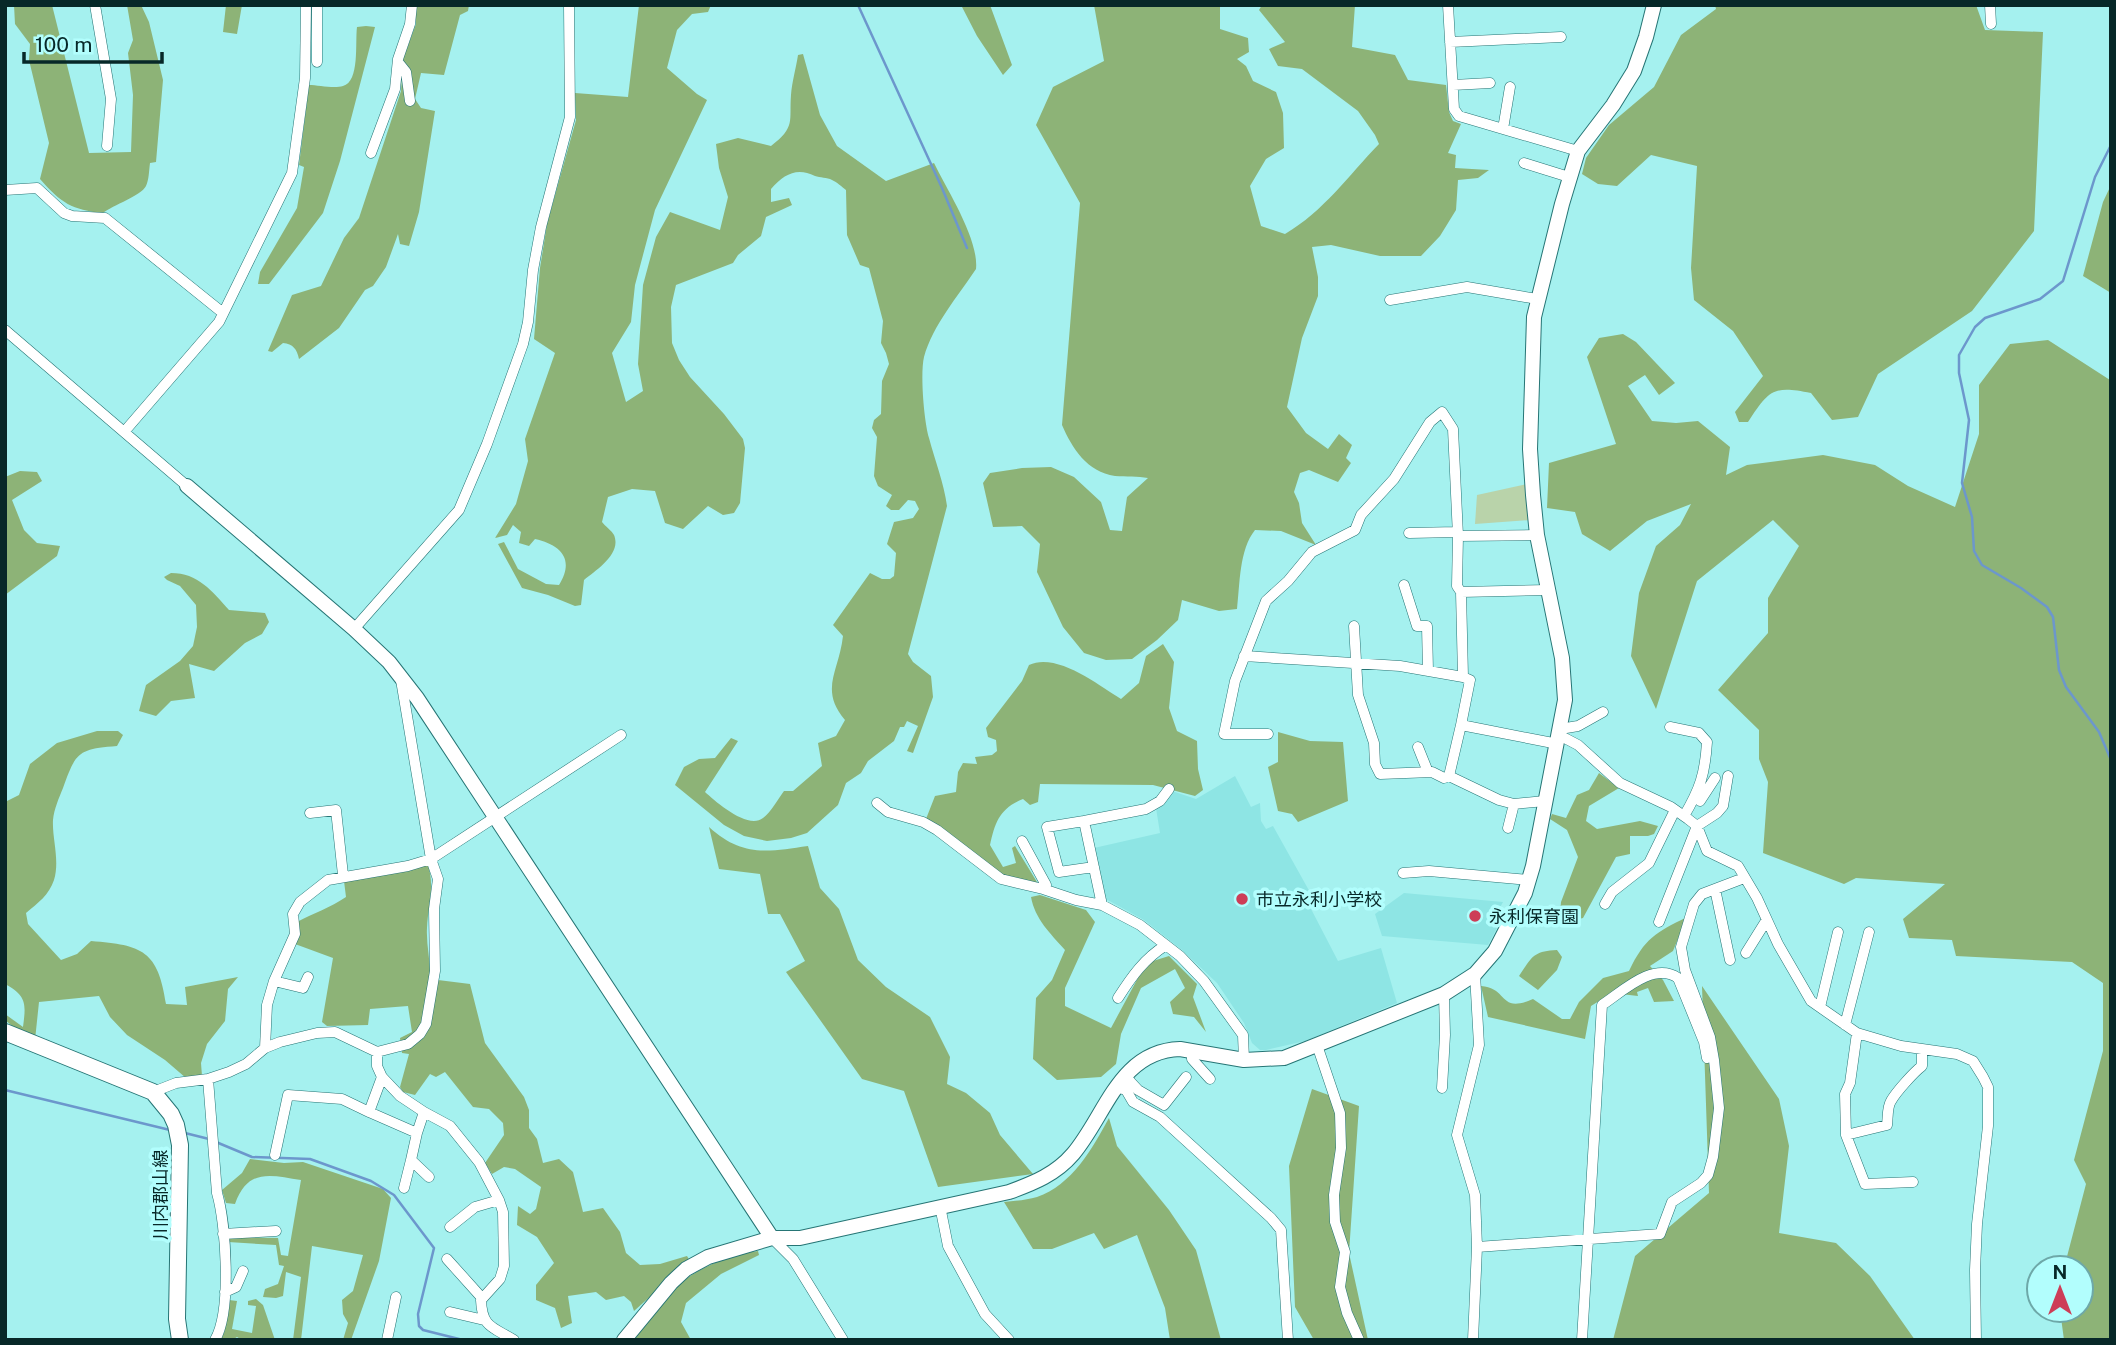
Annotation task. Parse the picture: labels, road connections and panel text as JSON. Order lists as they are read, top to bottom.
{
  "streets": {
    "main road": ["川内郡山線"]
  },
  "places": ["市立永利小学校", "永利保育園"],
  "scale_bar": "100 m",
  "north": "top"
}
